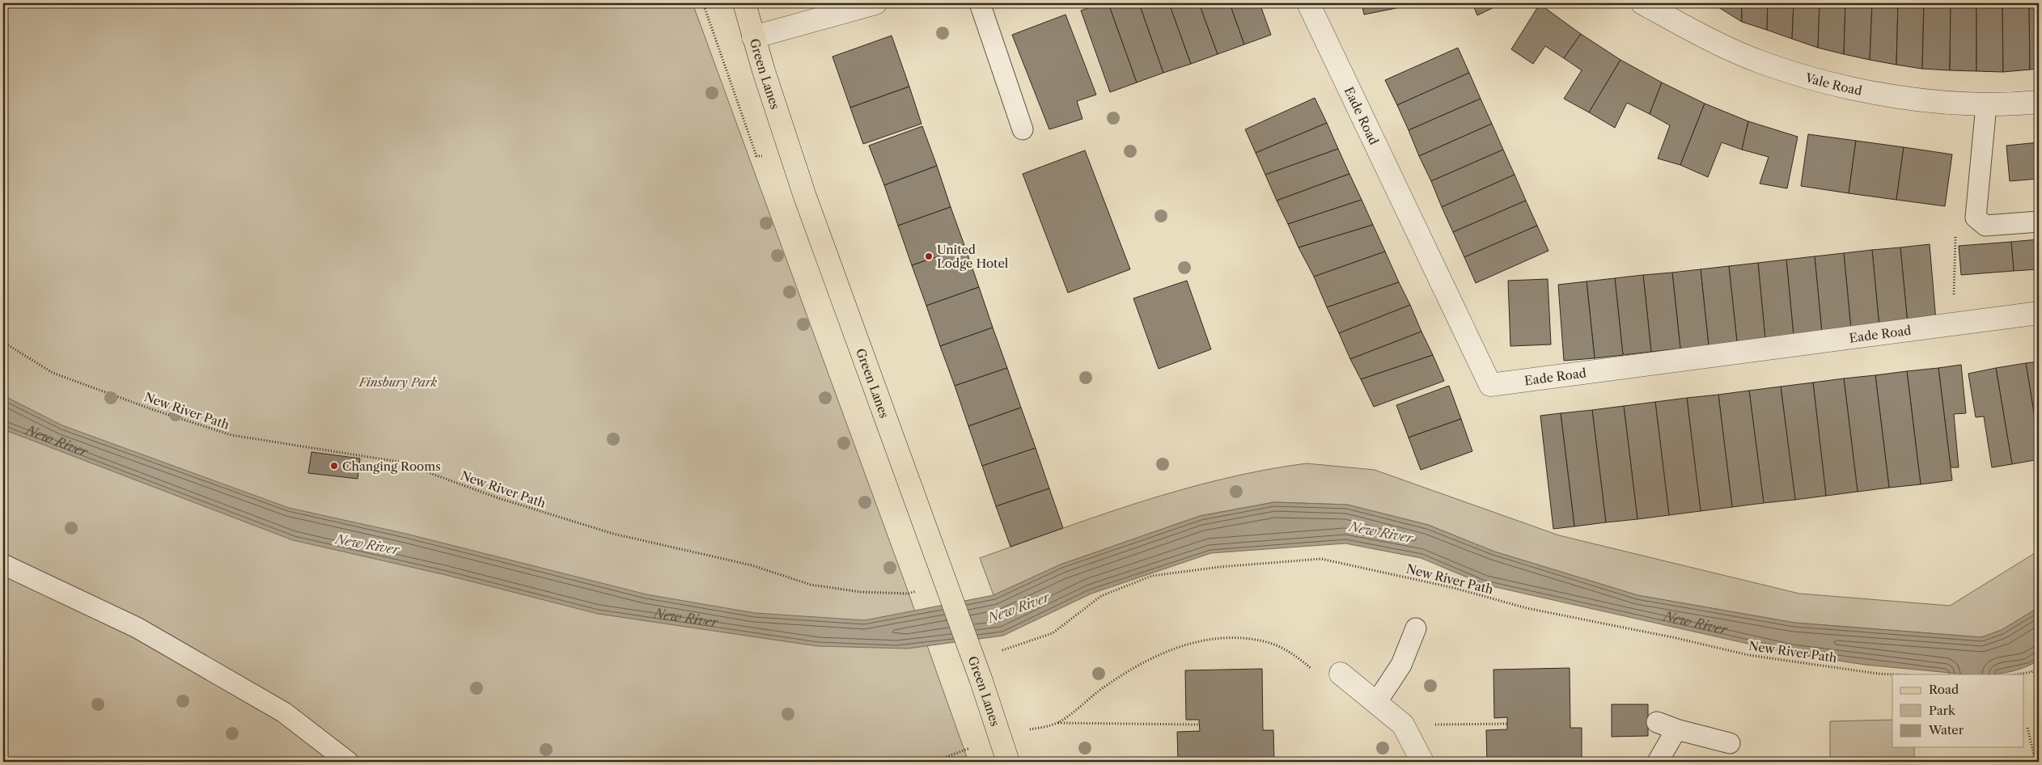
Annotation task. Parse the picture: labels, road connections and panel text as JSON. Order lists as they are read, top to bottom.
{
  "streets": {
    "main road": ["Green Lanes"],
    "street": ["Vale Road", "Eade Road"],
    "path": ["New River Path"]
  },
  "water": ["New River"],
  "parks": ["Finsbury Park"],
  "places": ["United Lodge Hotel", "Changing Rooms"],
  "legend": ["Road", "Park", "Water"]
}
